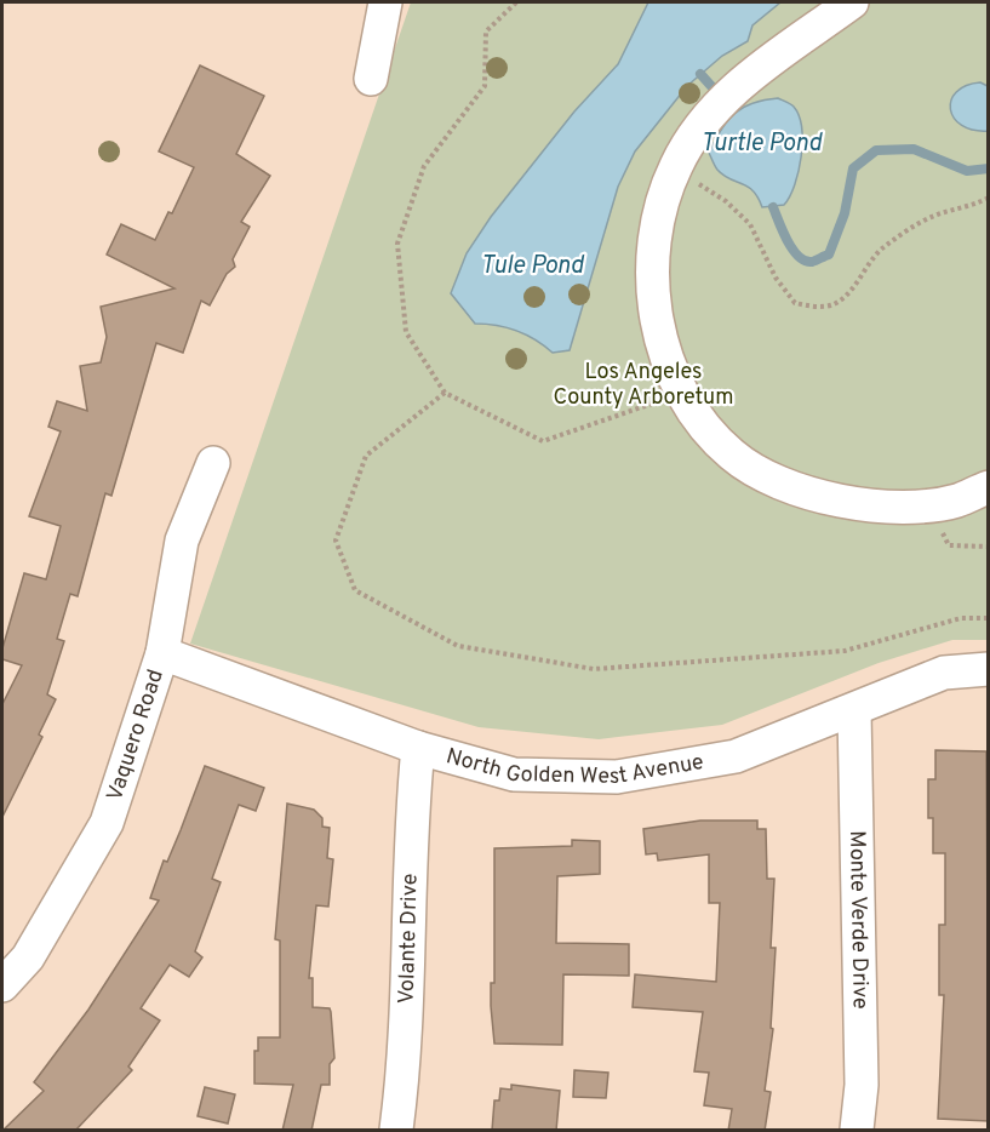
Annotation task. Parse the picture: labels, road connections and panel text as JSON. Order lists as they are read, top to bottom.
{
  "streets": {
    "street": [
      "Vaquero Road",
      "North Golden West Avenue",
      "Monte Verde Drive",
      "Volante Drive"
    ]
  },
  "crossings": [
    ["Vaquero Road", "North Golden West Avenue"],
    ["North Golden West Avenue", "Monte Verde Drive"],
    ["North Golden West Avenue", "Volante Drive"]
  ],
  "water": ["Turtle Pond", "Tule Pond"],
  "parks": ["Los Angeles County Arboretum"]
}
